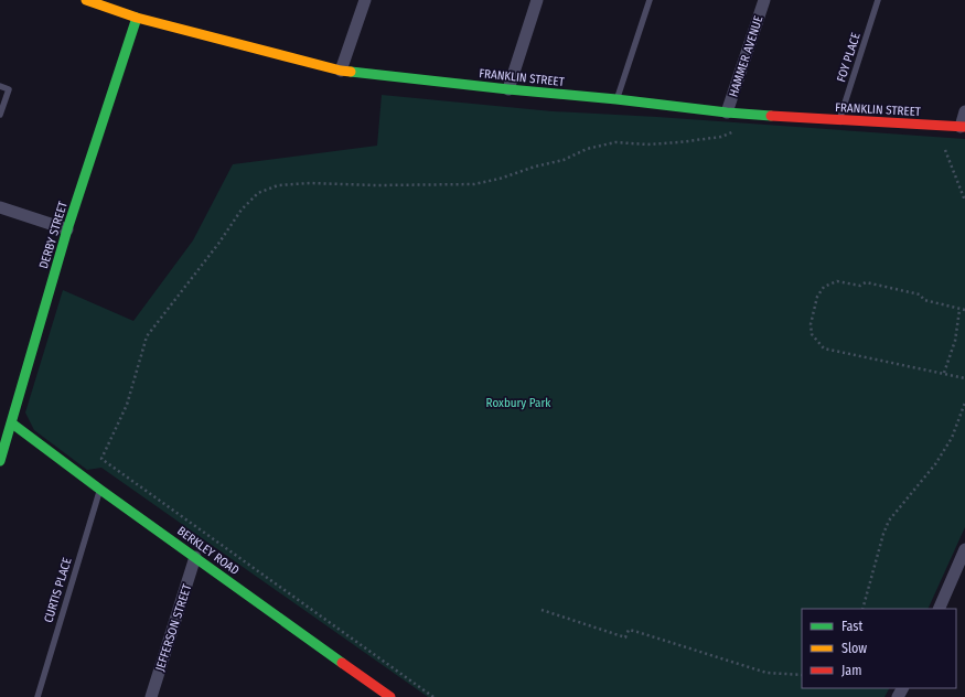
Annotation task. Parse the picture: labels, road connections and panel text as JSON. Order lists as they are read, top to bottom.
{
  "streets": {
    "street": [
      "HAMMER AVENUE",
      "FRANKLIN STREET",
      "DERBY STREET",
      "BERKLEY ROAD",
      "JEFFERSON STREET"
    ],
    "lane": ["FOY PLACE", "CURTIS PLACE"]
  },
  "crossings": [
    ["HAMMER AVENUE", "FRANKLIN STREET"],
    ["FOY PLACE", "FRANKLIN STREET"],
    ["FRANKLIN STREET", "DERBY STREET"],
    ["DERBY STREET", "BERKLEY ROAD"],
    ["BERKLEY ROAD", "CURTIS PLACE"],
    ["BERKLEY ROAD", "JEFFERSON STREET"]
  ],
  "parks": ["Roxbury Park"],
  "legend": ["Fast", "Slow", "Jam"]
}
